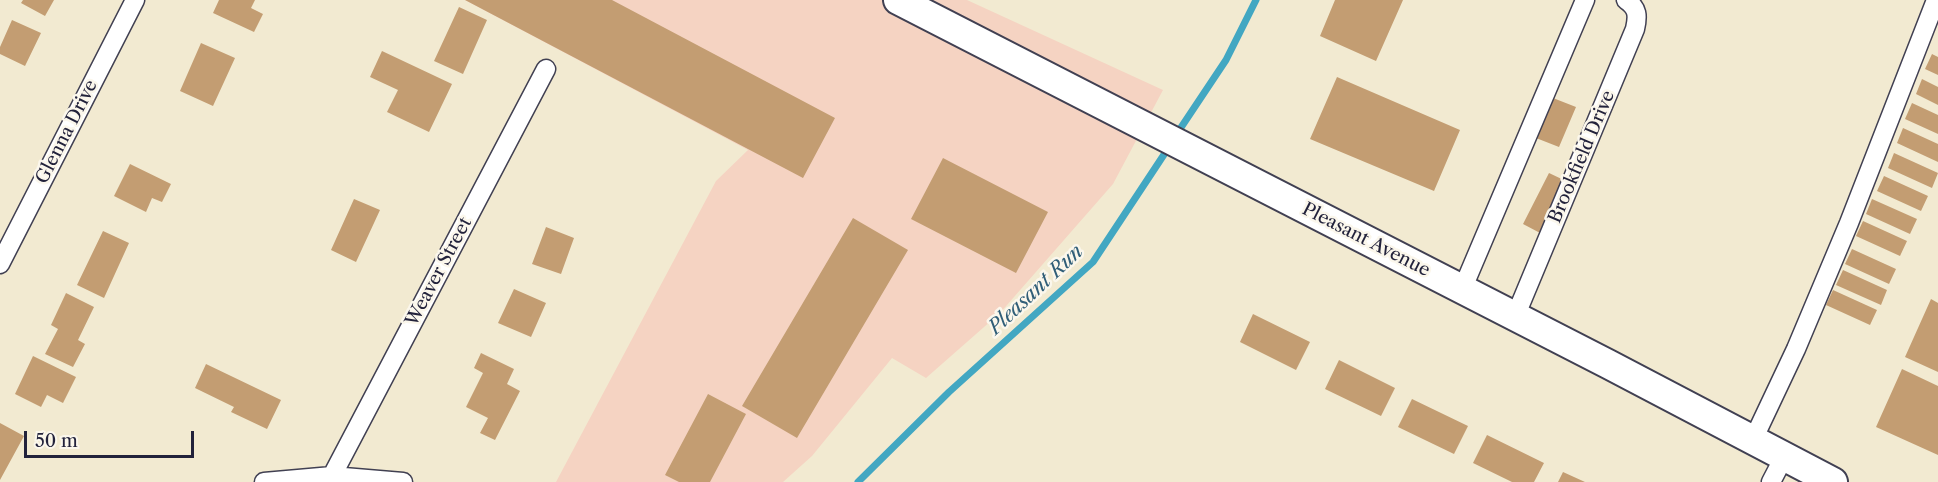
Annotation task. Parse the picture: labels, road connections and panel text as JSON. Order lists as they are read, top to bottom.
{
  "streets": {
    "main road": ["Pleasant Avenue"],
    "street": ["Glenna Drive", "Brookfield Drive", "Weaver Street"]
  },
  "crossings": [
    ["Brookfield Drive", "Pleasant Avenue"]
  ],
  "water": ["Pleasant Run"],
  "scale_bar": "50 m"
}
